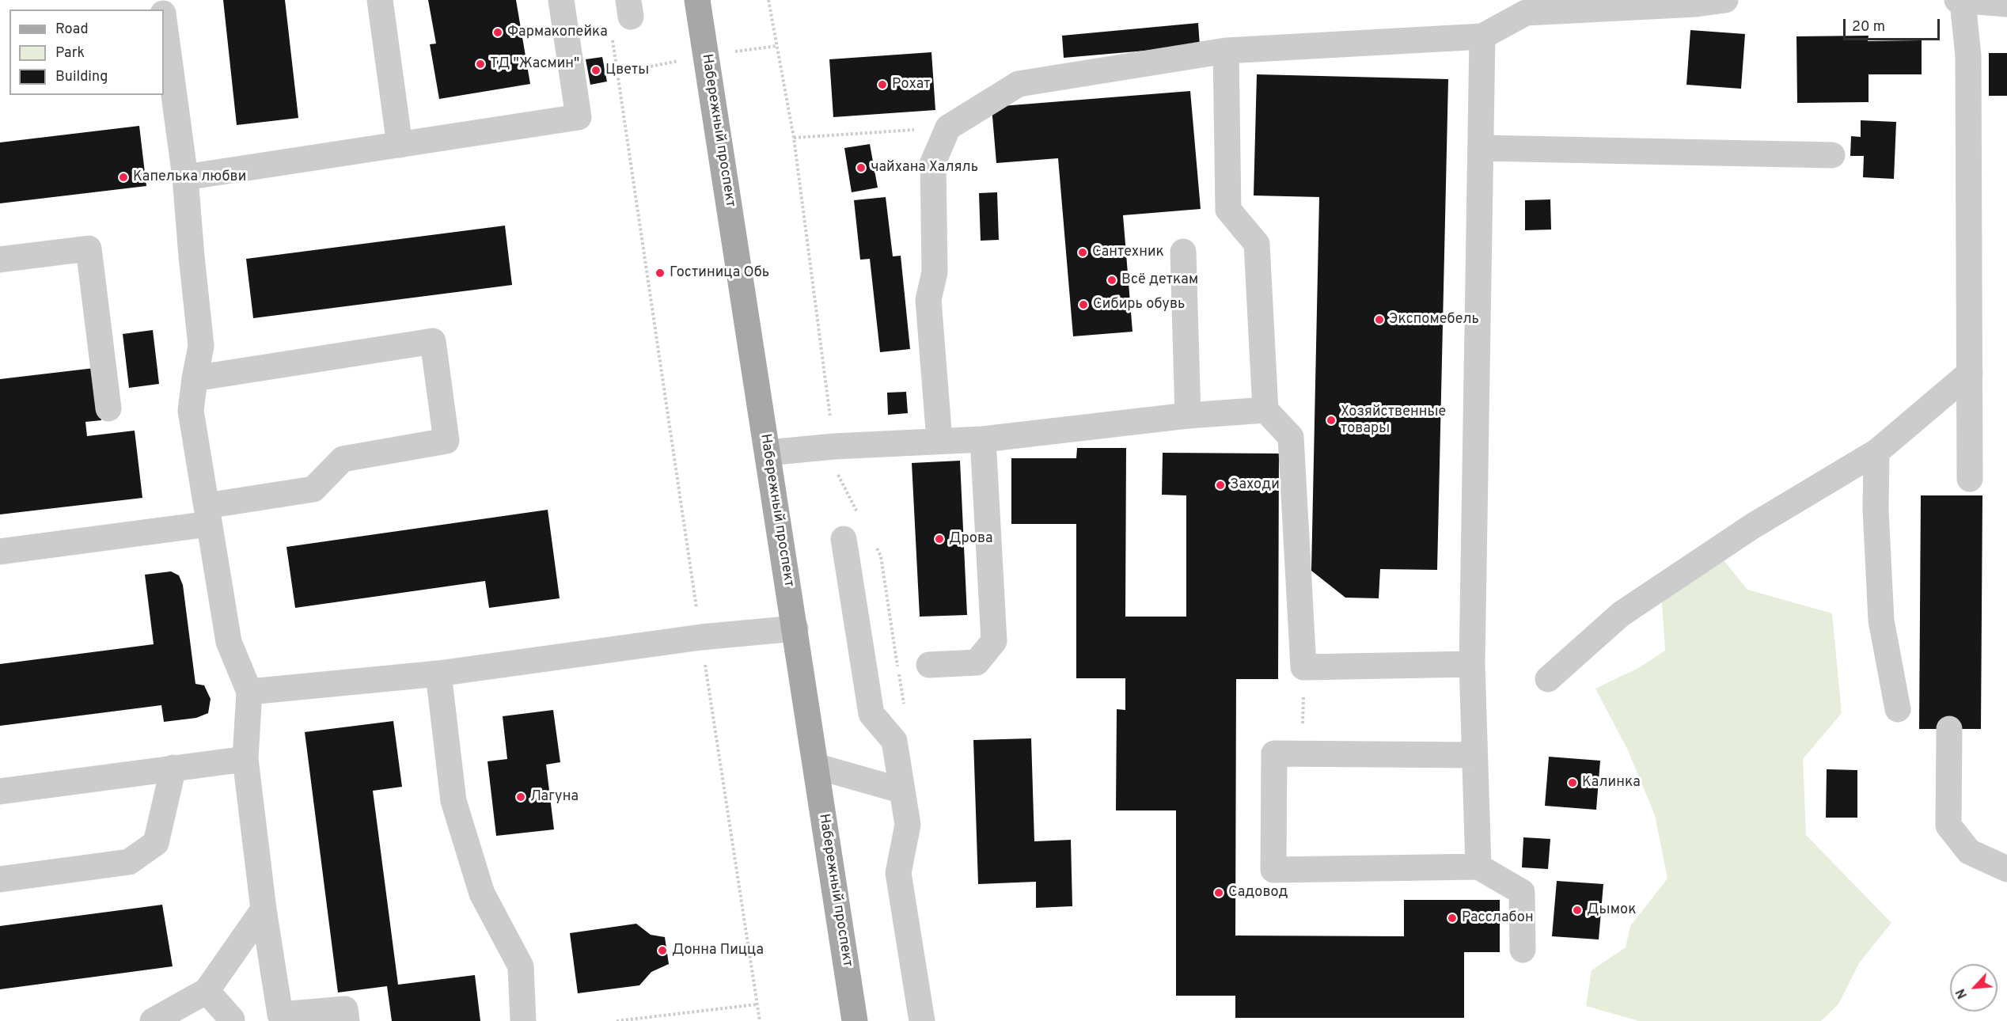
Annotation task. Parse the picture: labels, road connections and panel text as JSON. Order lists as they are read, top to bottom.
{
  "streets": {
    "main road": ["Набережный проспект"]
  },
  "places": [
    "Фармакопейка",
    "ТД \"Жасмин\"",
    "Цветы",
    "Рохат",
    "чайхана Халяль",
    "Капелька любви",
    "Сантехник",
    "Гостиница Обь",
    "Всё деткам",
    "Сибирь обувь",
    "Экспомебель",
    "Хозяйственные товары",
    "Заходи",
    "Дрова",
    "Калинка",
    "Лагуна",
    "Садовод",
    "Дымок",
    "Расслабон",
    "Донна Пицца"
  ],
  "legend": ["Road", "Park", "Building"],
  "scale_bar": "20 m",
  "north": "bottom left"
}
